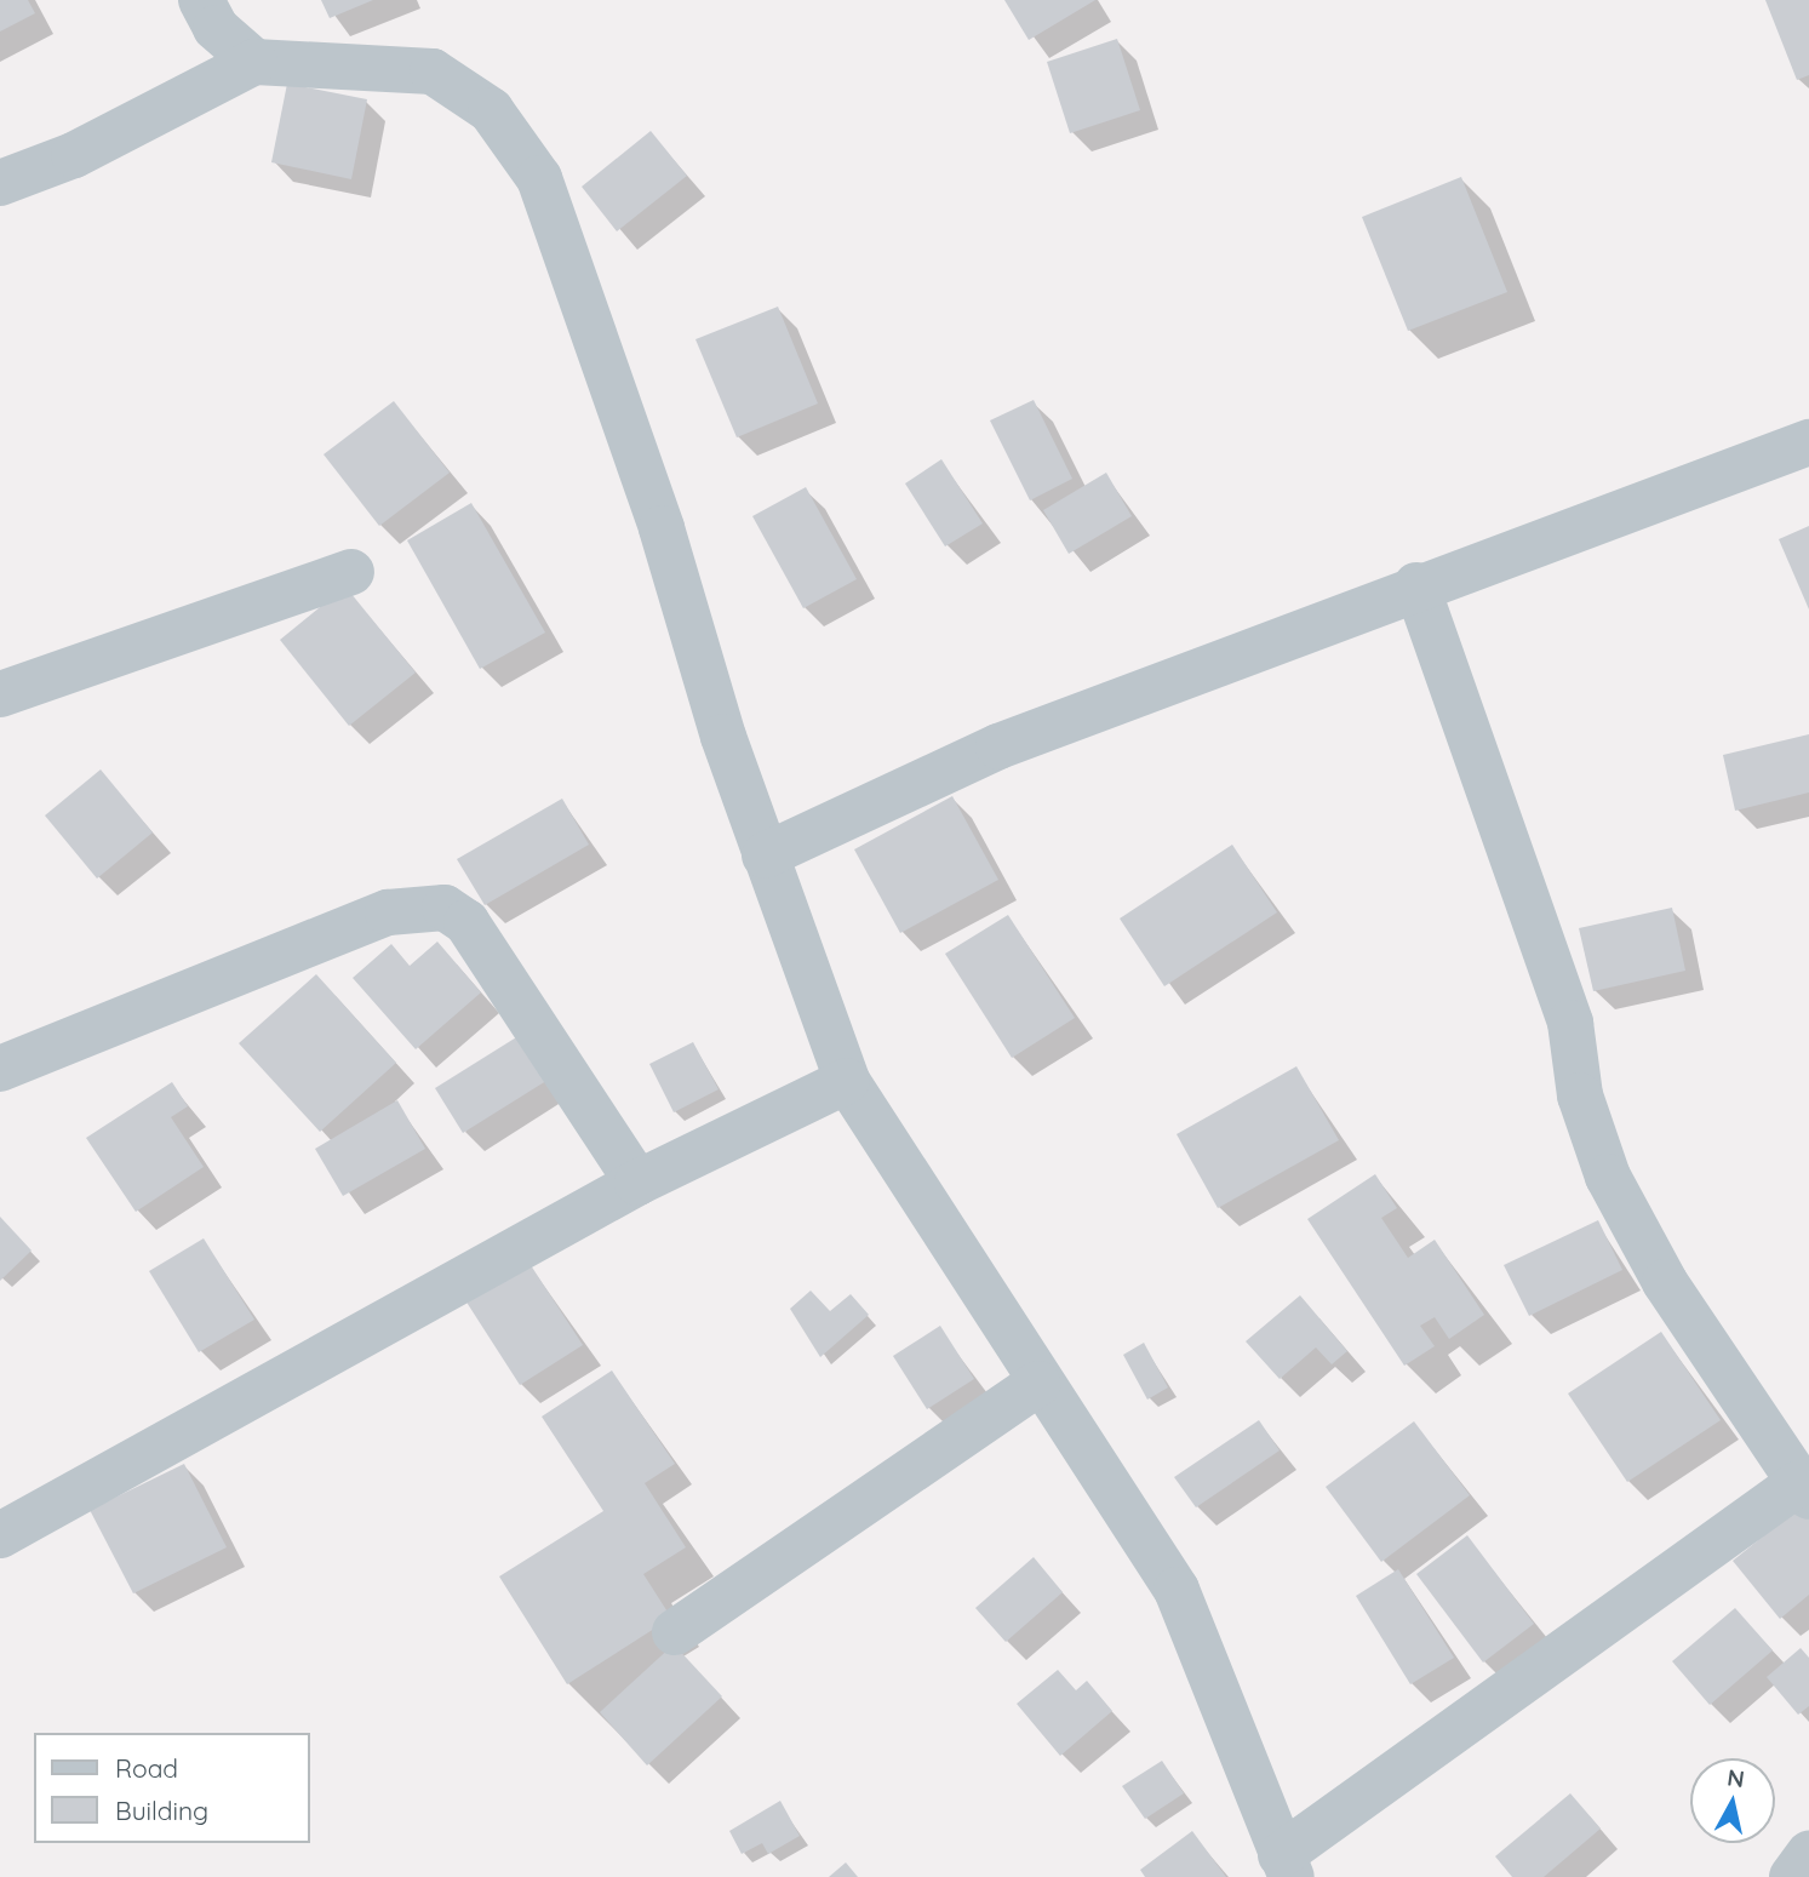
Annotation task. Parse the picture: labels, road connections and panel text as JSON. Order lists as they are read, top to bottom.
{
  "legend": ["Road", "Building"],
  "north": "top"
}
